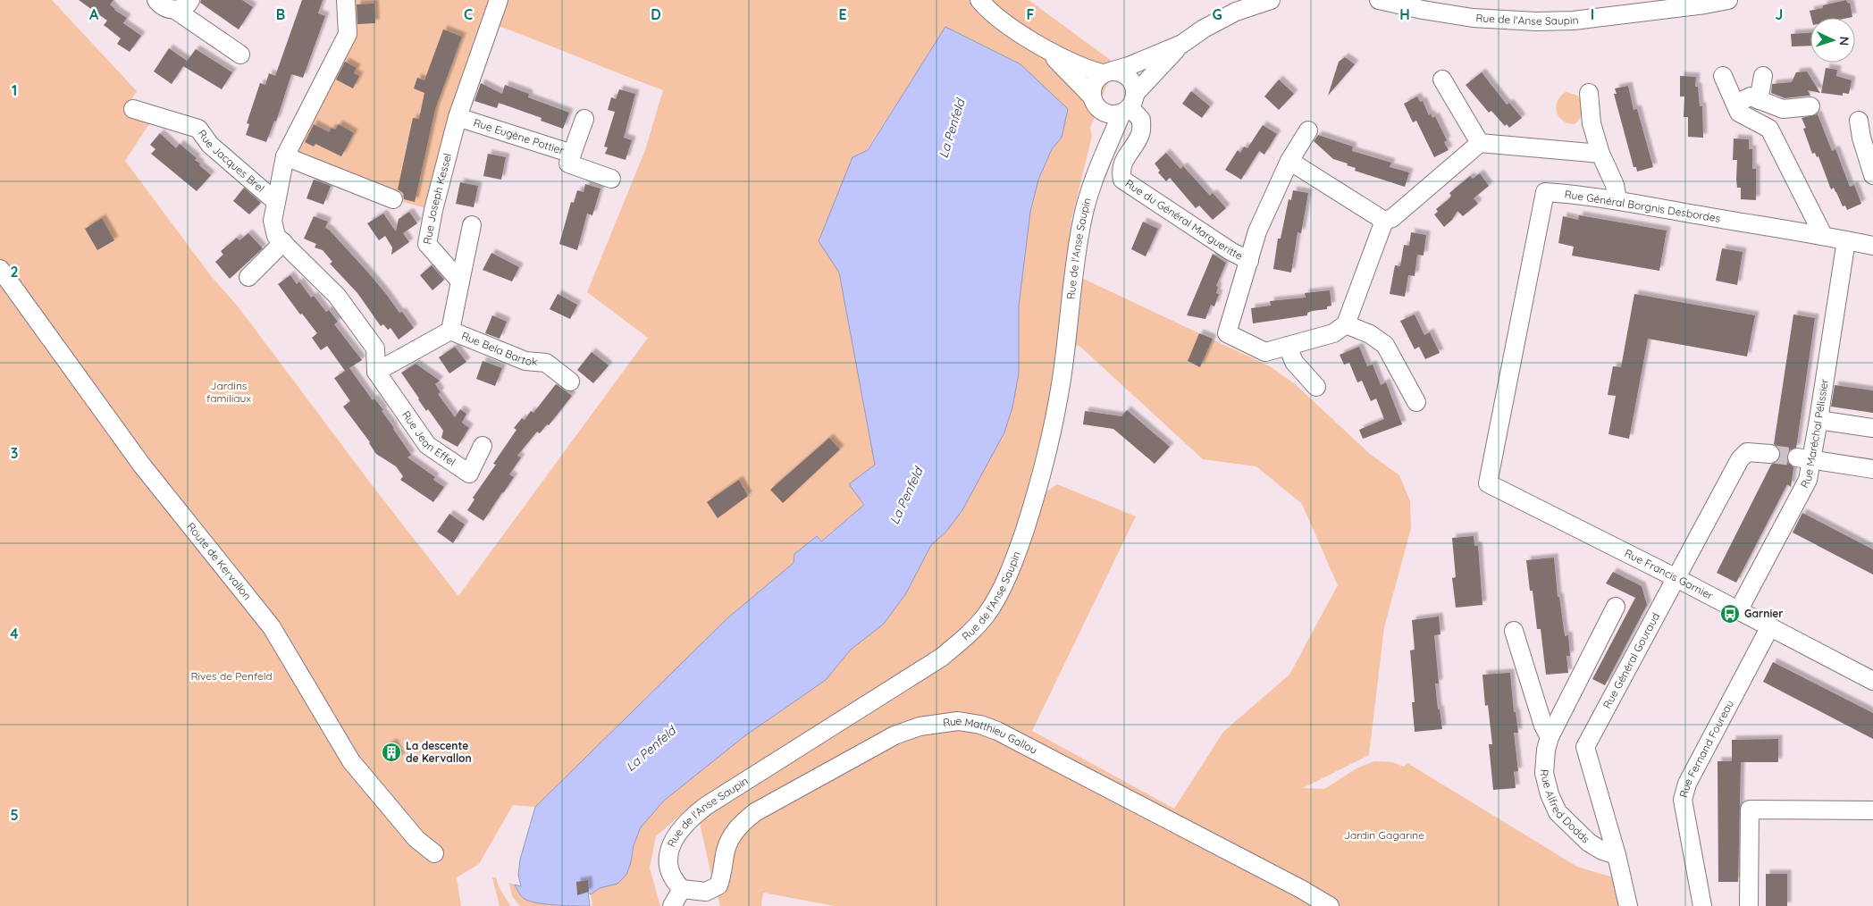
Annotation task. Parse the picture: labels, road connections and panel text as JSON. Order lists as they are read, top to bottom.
{
  "streets": {
    "street": [
      "Rue de l'Anse Saupin",
      "Rue Eugène Pottier",
      "Rue Jacques Brel",
      "Rue Joseph Kessel",
      "Rue Général Borgnis Desbordes",
      "Rue du Général Margueritte",
      "Rue Bela Bartok",
      "Rue Maréchal Pélissier",
      "Rue Jean Effel",
      "Route de Kervallon",
      "Rue Francis Garnier",
      "Rue Général Gouraud",
      "Rue Matthieu Gallou",
      "Rue Fernand Foureau",
      "Rue Alfred Dodds"
    ]
  },
  "crossings": [
    ["Rue de l'Anse Saupin", "Rue du Général Margueritte"],
    ["Rue de l'Anse Saupin", "Rue Matthieu Gallou"],
    ["Rue Eugène Pottier", "Rue Joseph Kessel"],
    ["Rue Général Borgnis Desbordes", "Rue Maréchal Pélissier"],
    ["Rue Général Borgnis Desbordes", "Rue Francis Garnier"],
    ["Rue Maréchal Pélissier", "Rue Francis Garnier"],
    ["Rue Francis Garnier", "Rue Général Gouraud"],
    ["Rue Francis Garnier", "Rue Fernand Foureau"],
    ["Rue Général Gouraud", "Rue Alfred Dodds"]
  ],
  "water": ["La Penfeld"],
  "parks": ["Jardins familiaux", "Rives de Penfeld", "Jardin Gagarine"],
  "places": {
    "bus stop": ["Garnier"],
    "building": ["La descente de Kervallon"]
  },
  "north": "right",
  "grid": {
    "columns": [
      "A",
      "B",
      "C",
      "D",
      "E",
      "F",
      "G",
      "H",
      "I",
      "J"
    ],
    "rows": [
      "1",
      "2",
      "3",
      "4",
      "5"
    ]
  }
}
